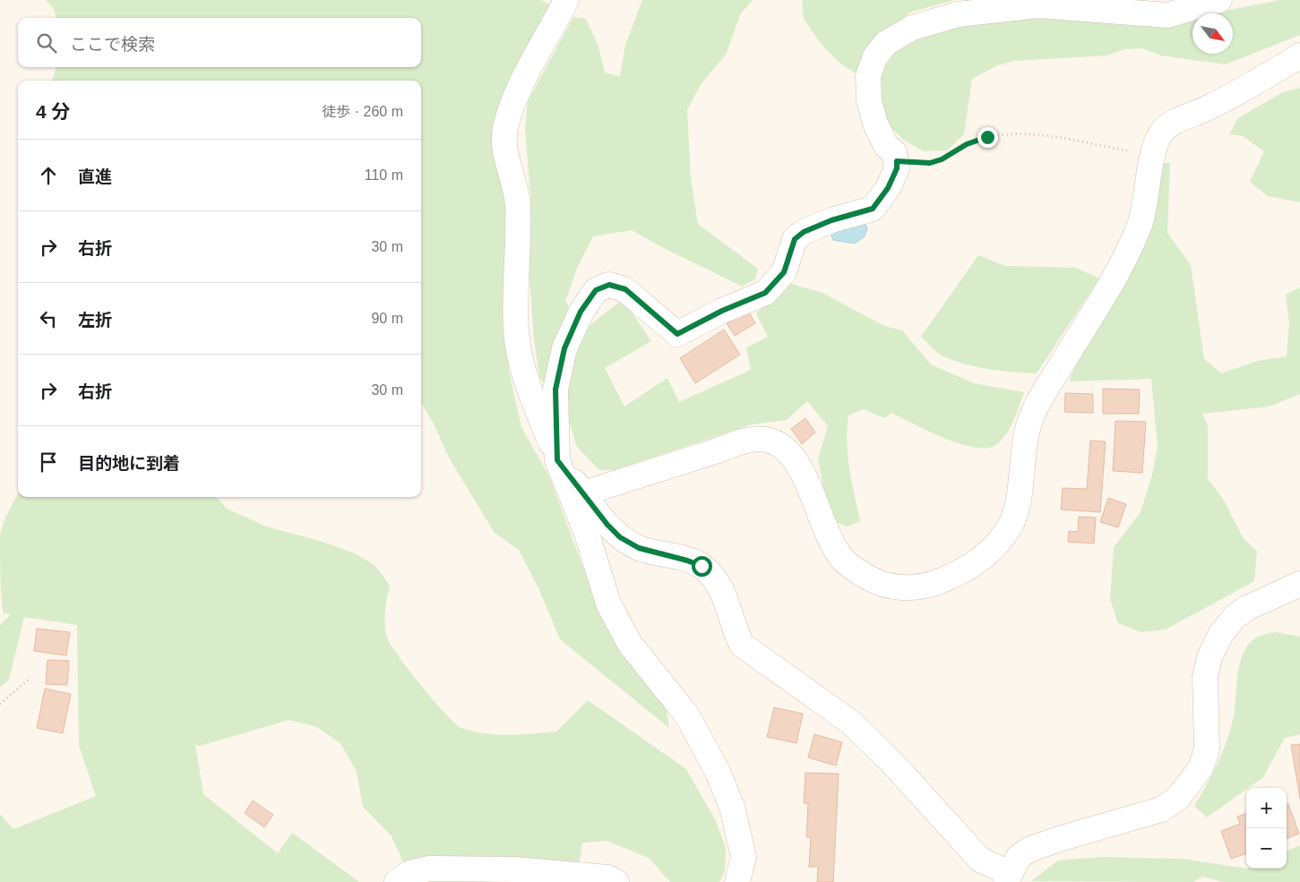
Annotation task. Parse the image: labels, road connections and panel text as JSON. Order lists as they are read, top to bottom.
{
  "north": "bottom right",
  "page": {
    "search": "ここで検索",
    "heading": ["4 分", "徒歩 · 260 m"],
    "list": [
      ["直進", "110 m"],
      ["右折", "30 m"],
      ["左折", "90 m"],
      ["右折", "30 m"],
      "目的地に到着"
    ],
    "map_buttons": ["+", "−"]
  }
}
